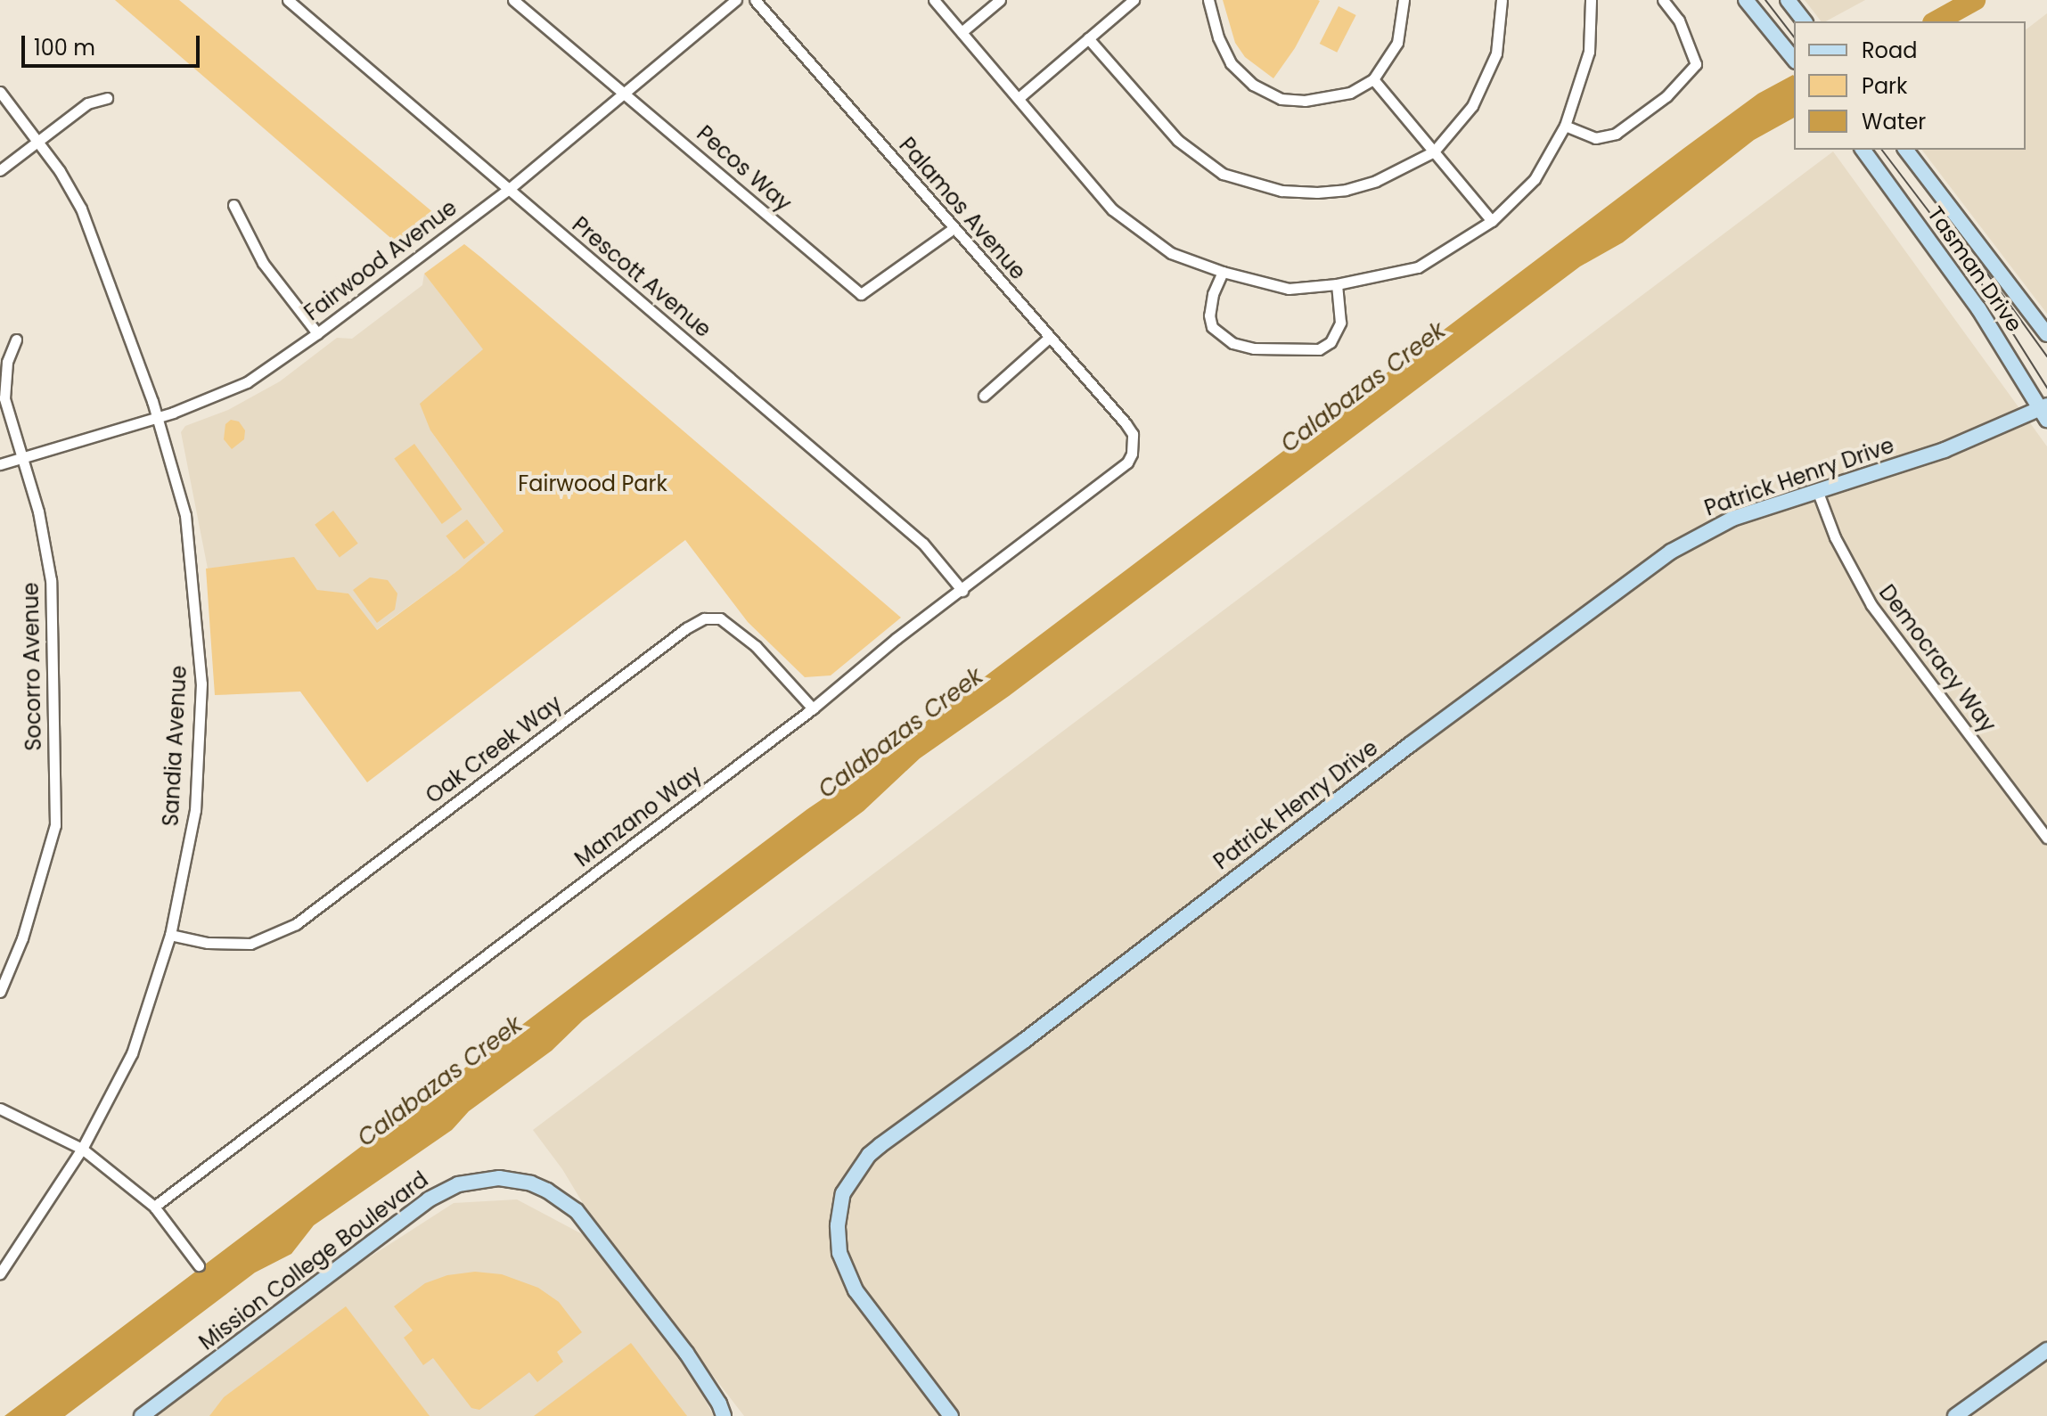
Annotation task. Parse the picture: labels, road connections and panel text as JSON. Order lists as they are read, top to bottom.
{
  "streets": {
    "street": [
      "Pecos Way",
      "Palamos Avenue",
      "Fairwood Avenue",
      "Tasman Drive",
      "Prescott Avenue",
      "Patrick Henry Drive",
      "Democracy Way",
      "Socorro Avenue",
      "Sandia Avenue",
      "Oak Creek Way",
      "Manzano Way",
      "Mission College Boulevard"
    ]
  },
  "crossings": [
    ["Pecos Way", "Palamos Avenue"],
    ["Pecos Way", "Fairwood Avenue"],
    ["Palamos Avenue", "Manzano Way"],
    ["Fairwood Avenue", "Prescott Avenue"],
    ["Fairwood Avenue", "Socorro Avenue"],
    ["Fairwood Avenue", "Sandia Avenue"],
    ["Tasman Drive", "Patrick Henry Drive"],
    ["Prescott Avenue", "Manzano Way"],
    ["Patrick Henry Drive", "Democracy Way"],
    ["Sandia Avenue", "Oak Creek Way"],
    ["Oak Creek Way", "Manzano Way"]
  ],
  "water": ["Calabazas Creek"],
  "parks": ["Fairwood Park"],
  "legend": ["Road", "Park", "Water"],
  "scale_bar": "100 m"
}
